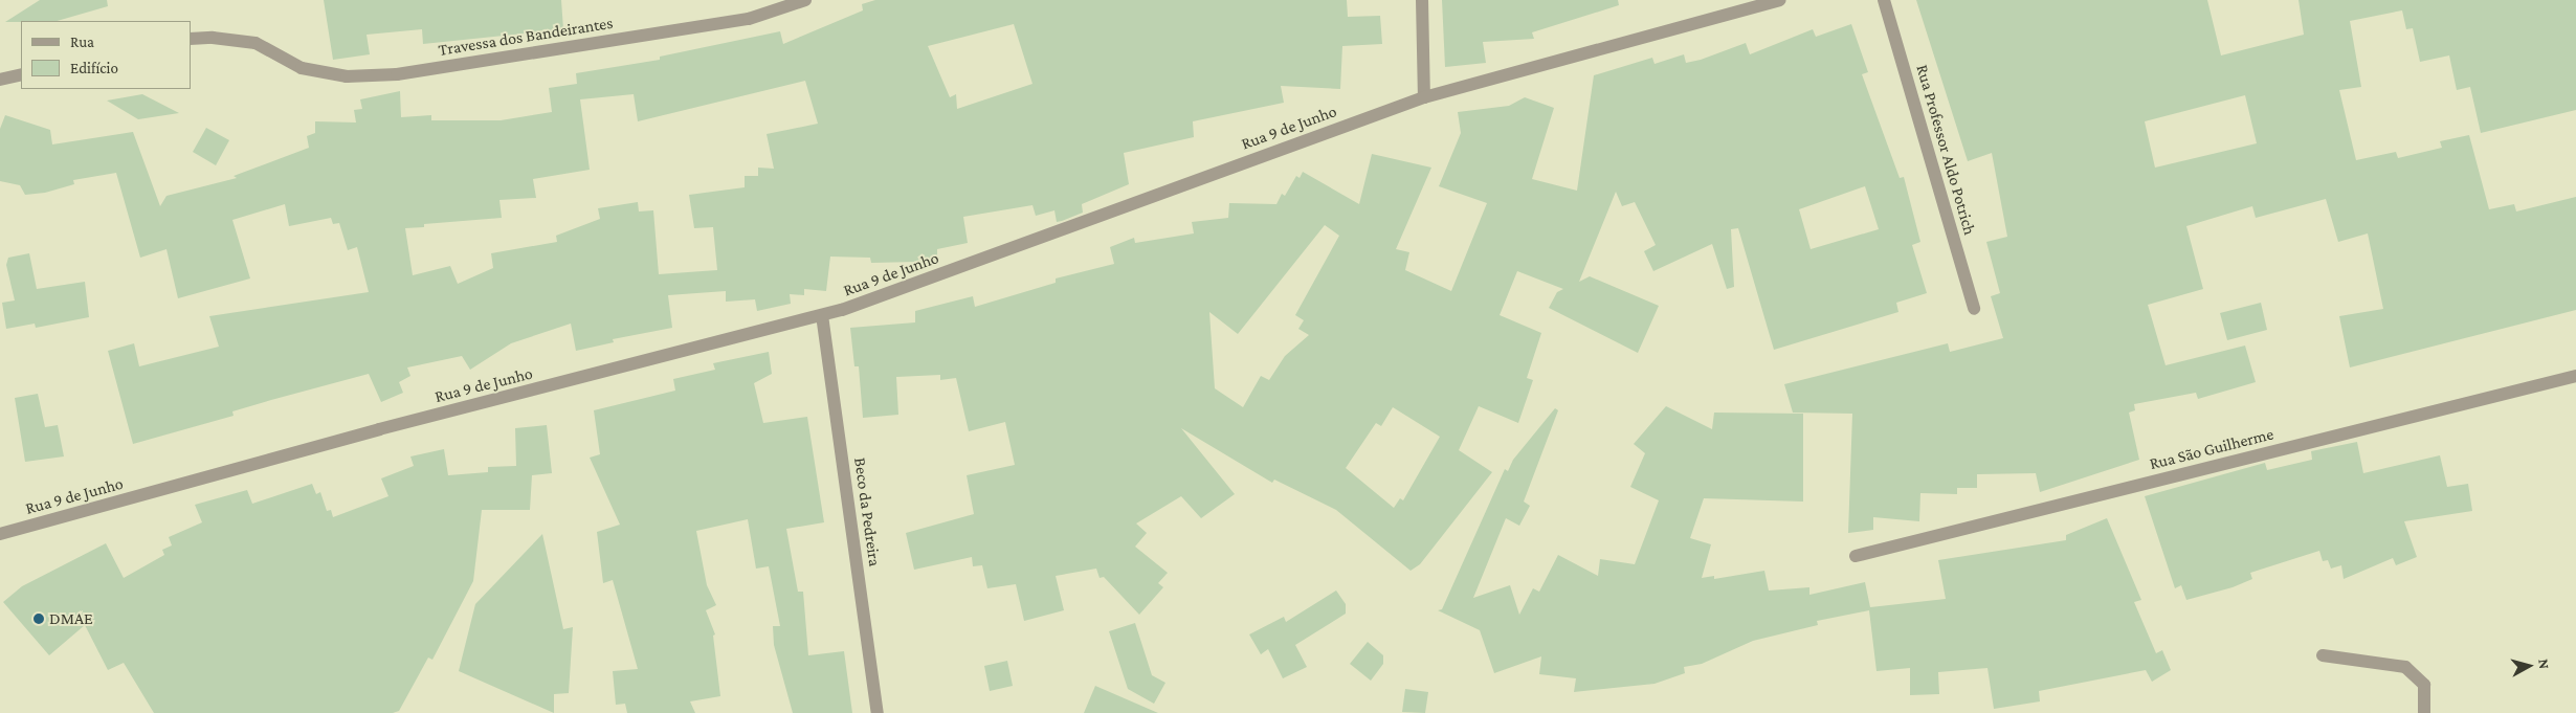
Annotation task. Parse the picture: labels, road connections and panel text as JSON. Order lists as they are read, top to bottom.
{
  "streets": {
    "street": [
      "Travessa dos Bandeirantes",
      "Rua 9 de Junho",
      "Rua Professor Aldo Potrich",
      "Rua São Guilherme",
      "Beco da Pedreira"
    ]
  },
  "crossings": [
    ["Rua 9 de Junho", "Beco da Pedreira"]
  ],
  "places": ["DMAE"],
  "legend": ["Rua", "Edifício"],
  "north": "right"
}
